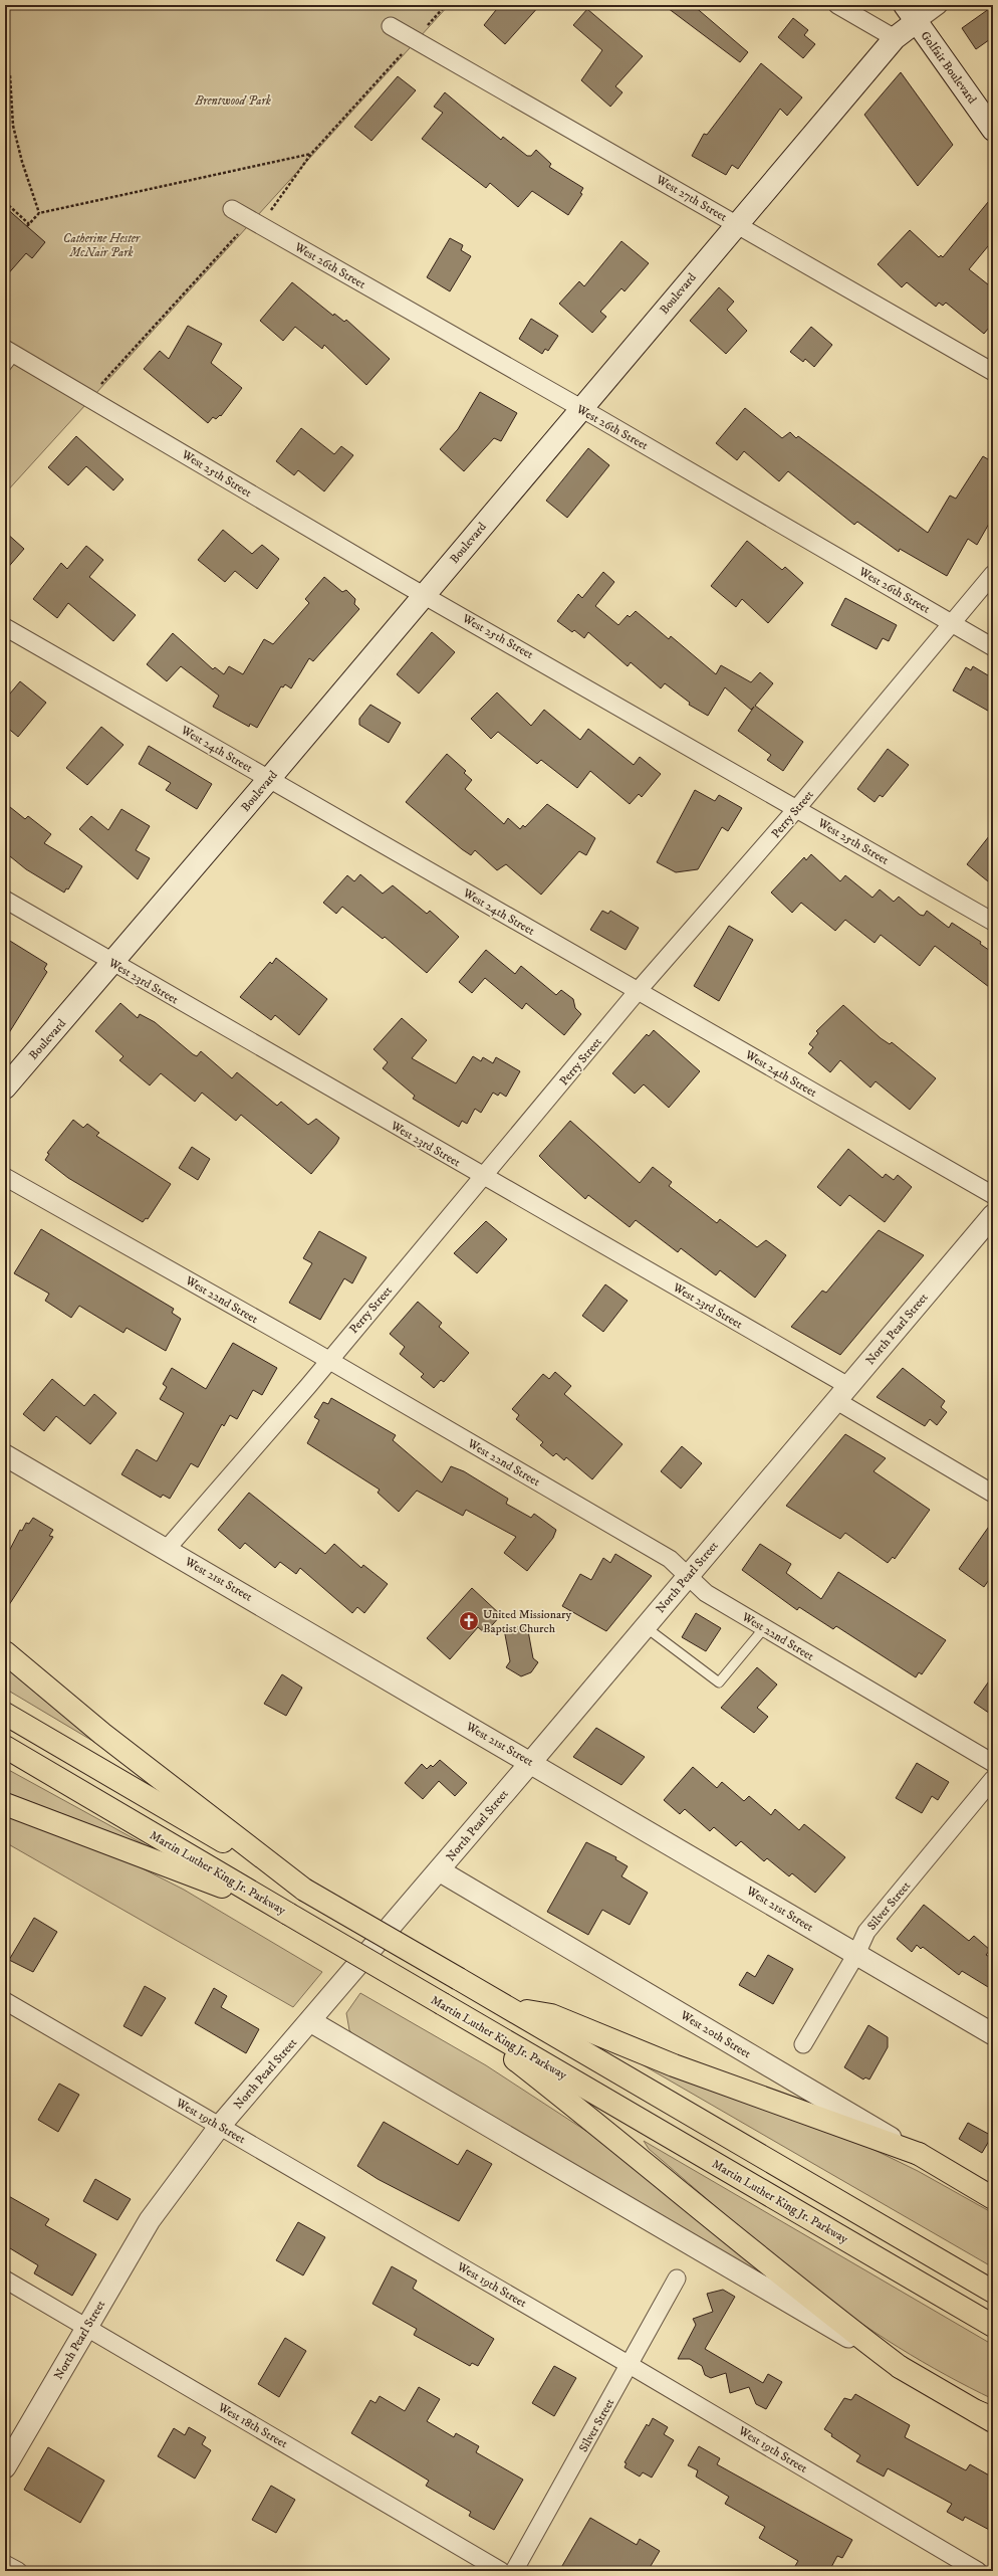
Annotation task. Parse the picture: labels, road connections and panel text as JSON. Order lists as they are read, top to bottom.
{
  "streets": {
    "main road": [
      "Golfair Boulevard",
      "Boulevard",
      "Martin Luther King Jr. Parkway",
      "West 20th Street"
    ],
    "street": [
      "West 27th Street",
      "West 26th Street",
      "West 25th Street",
      "West 24th Street",
      "Perry Street",
      "West 23rd Street",
      "West 22nd Street",
      "North Pearl Street",
      "West 21st Street",
      "Silver Street",
      "West 19th Street",
      "West 18th Street"
    ]
  },
  "crossings": [
    ["Golfair Boulevard", "Boulevard"],
    ["West 27th Street", "Boulevard"],
    ["West 26th Street", "Boulevard"],
    ["West 26th Street", "Perry Street"],
    ["Boulevard", "West 25th Street"],
    ["Boulevard", "West 24th Street"],
    ["Boulevard", "West 23rd Street"],
    ["West 25th Street", "Perry Street"],
    ["West 24th Street", "Perry Street"],
    ["Perry Street", "West 23rd Street"],
    ["Perry Street", "West 22nd Street"],
    ["Perry Street", "West 21st Street"],
    ["West 23rd Street", "North Pearl Street"],
    ["West 22nd Street", "North Pearl Street"],
    ["North Pearl Street", "West 21st Street"],
    ["North Pearl Street", "West 20th Street"],
    ["North Pearl Street", "West 19th Street"],
    ["North Pearl Street", "West 18th Street"],
    ["West 21st Street", "Silver Street"],
    ["Silver Street", "West 19th Street"]
  ],
  "parks": ["Brentwood Park", "Catherine Hester McNair Park"],
  "places": {
    "church": ["United Missionary Baptist Church"]
  }
}
